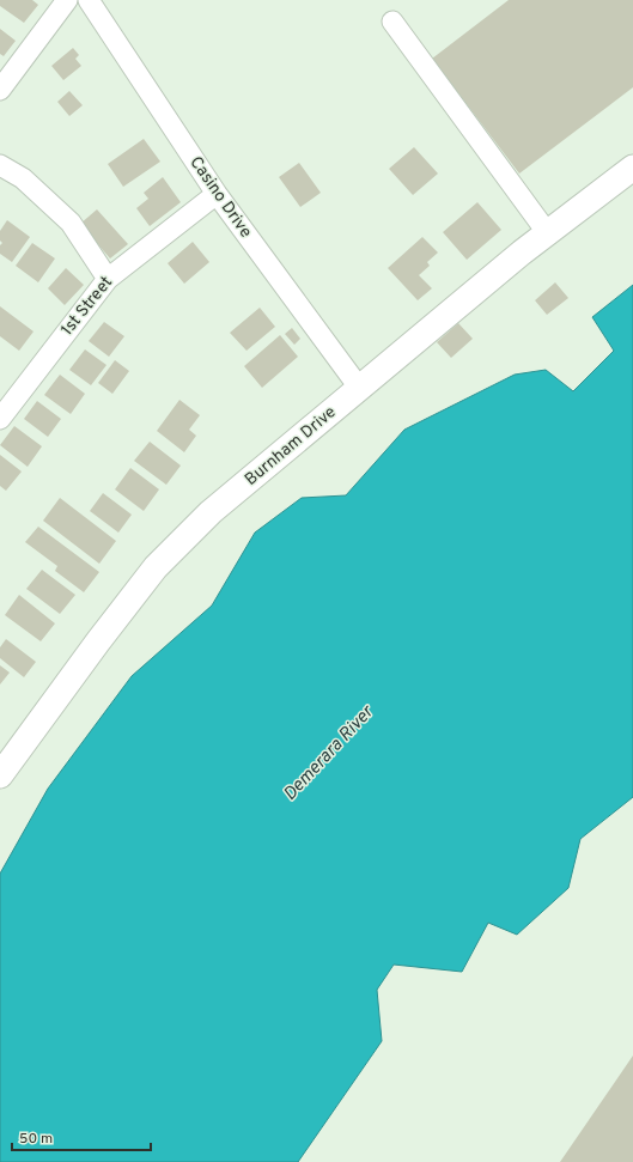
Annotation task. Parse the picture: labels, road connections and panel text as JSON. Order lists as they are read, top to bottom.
{
  "streets": {
    "street": ["Casino Drive", "1st Street", "Burnham Drive"]
  },
  "crossings": [
    ["Casino Drive", "1st Street"],
    ["Casino Drive", "Burnham Drive"]
  ],
  "water": ["Demerara River"],
  "scale_bar": "50 m"
}
